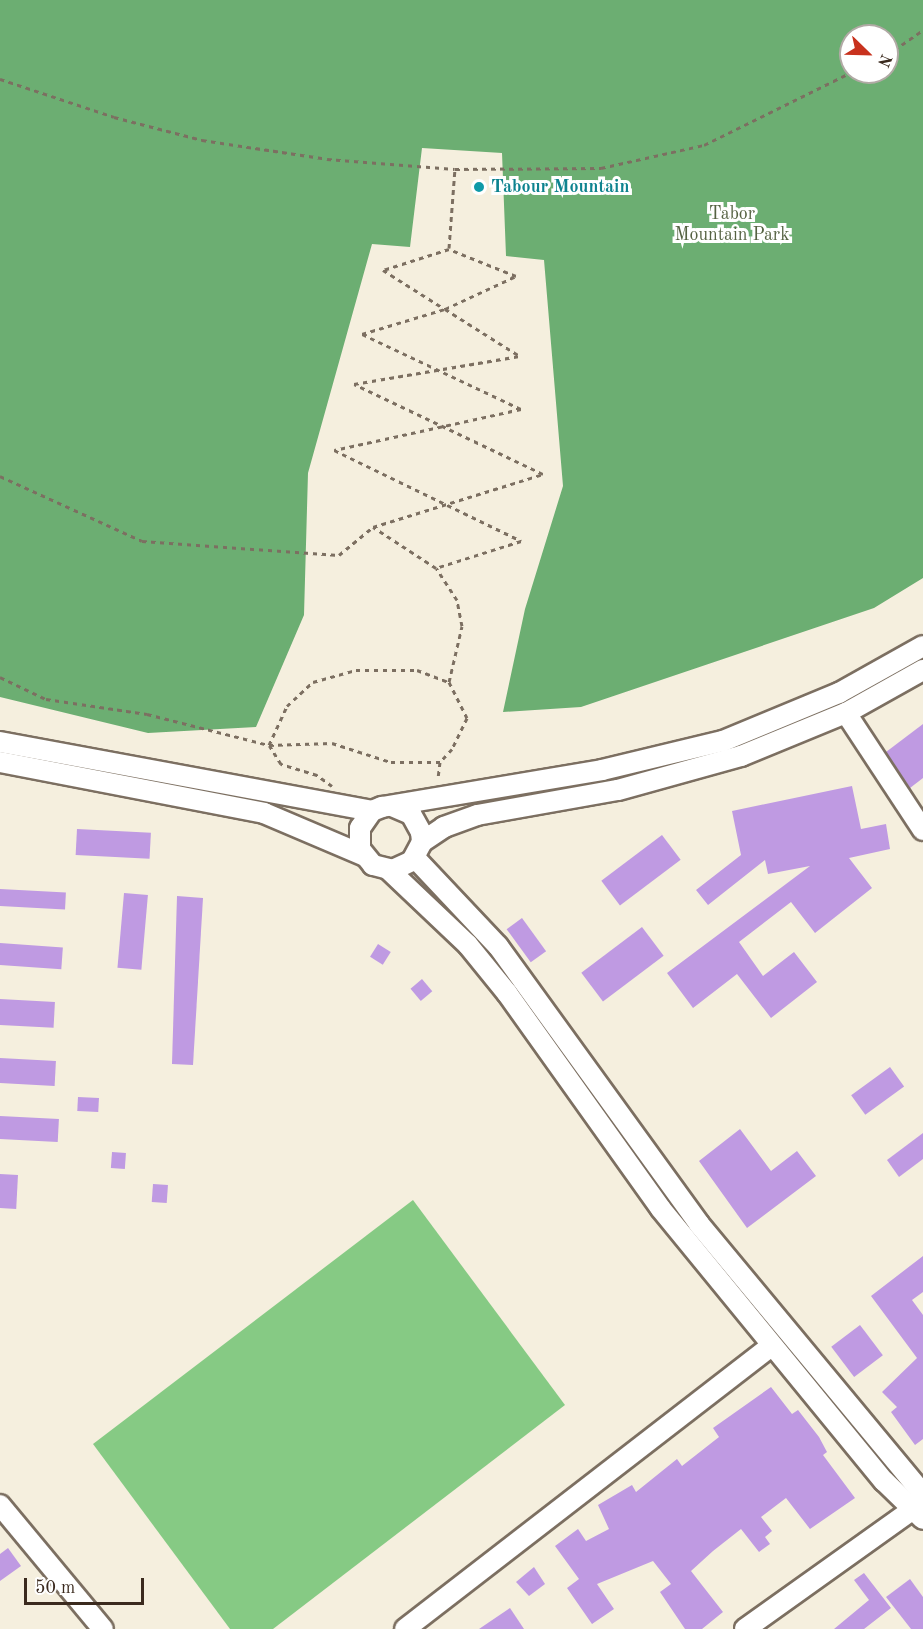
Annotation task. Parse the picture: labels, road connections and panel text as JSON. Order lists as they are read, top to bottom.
{
  "parks": ["Tabor Mountain Park"],
  "places": ["Tabour Mountain"],
  "scale_bar": "50 m",
  "north": "bottom right"
}
